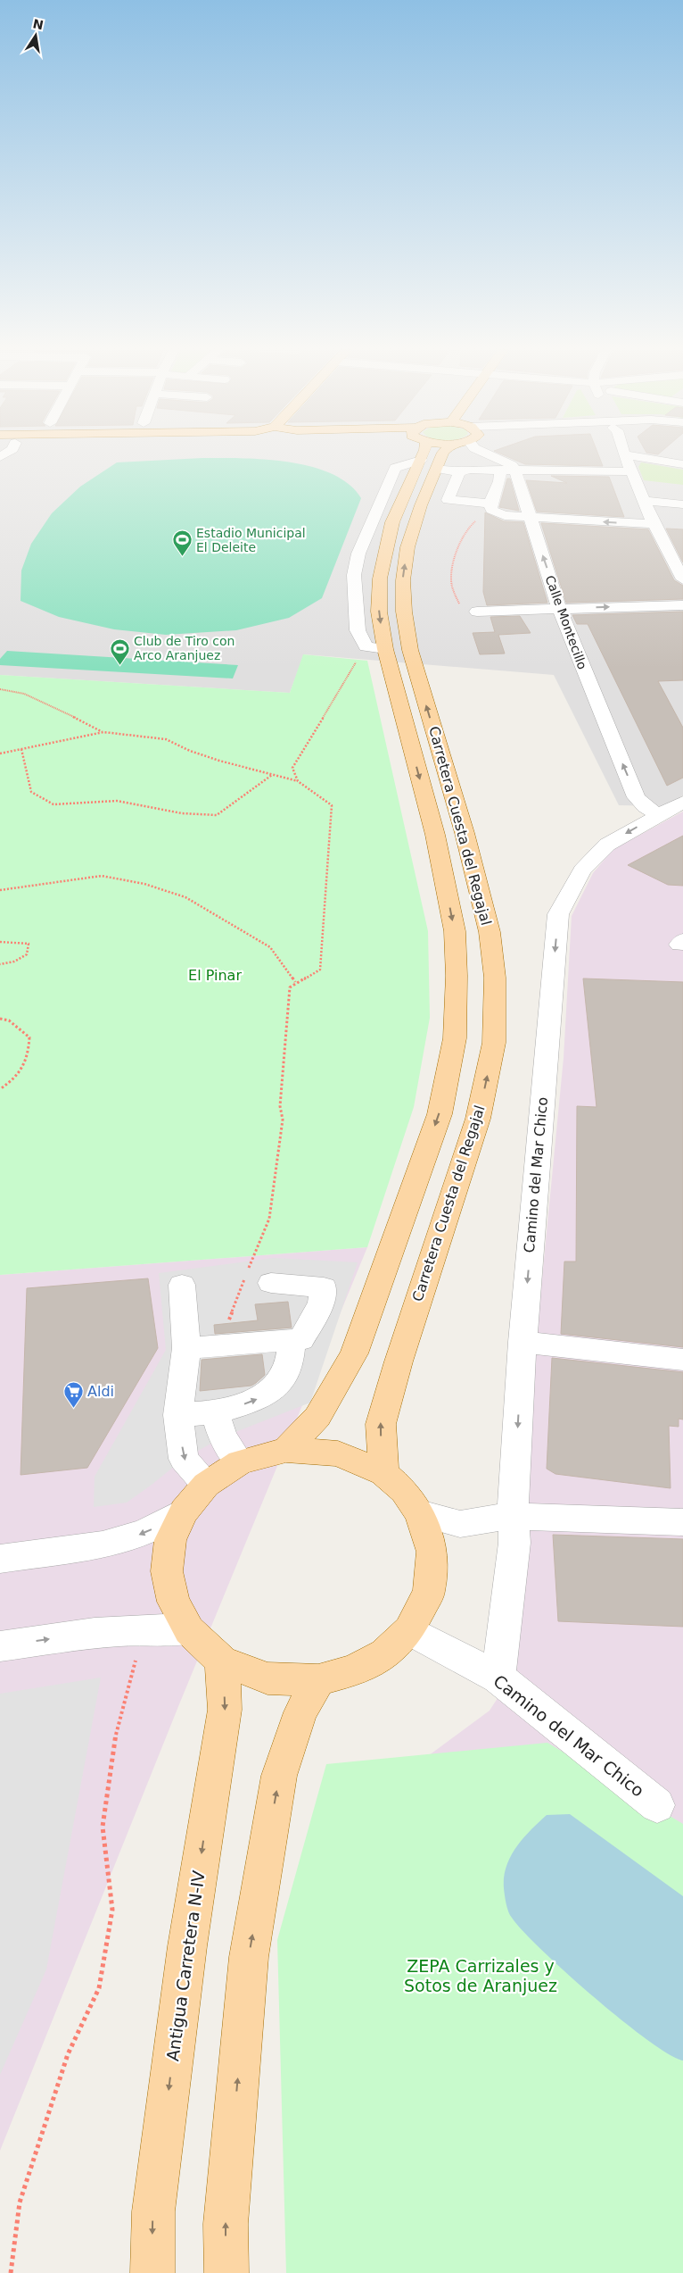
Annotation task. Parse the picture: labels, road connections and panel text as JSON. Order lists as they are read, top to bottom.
{
  "streets": {
    "main road": ["Carretera Cuesta del Regajal", "Antigua Carretera N-IV"],
    "street": ["Calle Montecillo", "Camino del Mar Chico"]
  },
  "crossings": [
    ["Calle Montecillo", "Camino del Mar Chico"]
  ],
  "one_way": ["Camino del Mar Chico"],
  "parks": ["El Pinar", "ZEPA Carrizales y Sotos de Aranjuez"],
  "places": {
    "sports": ["Estadio Municipal El Deleite", "Club de Tiro con Arco Aranjuez"],
    "supermarket": ["Aldi"]
  },
  "north": "top"
}
